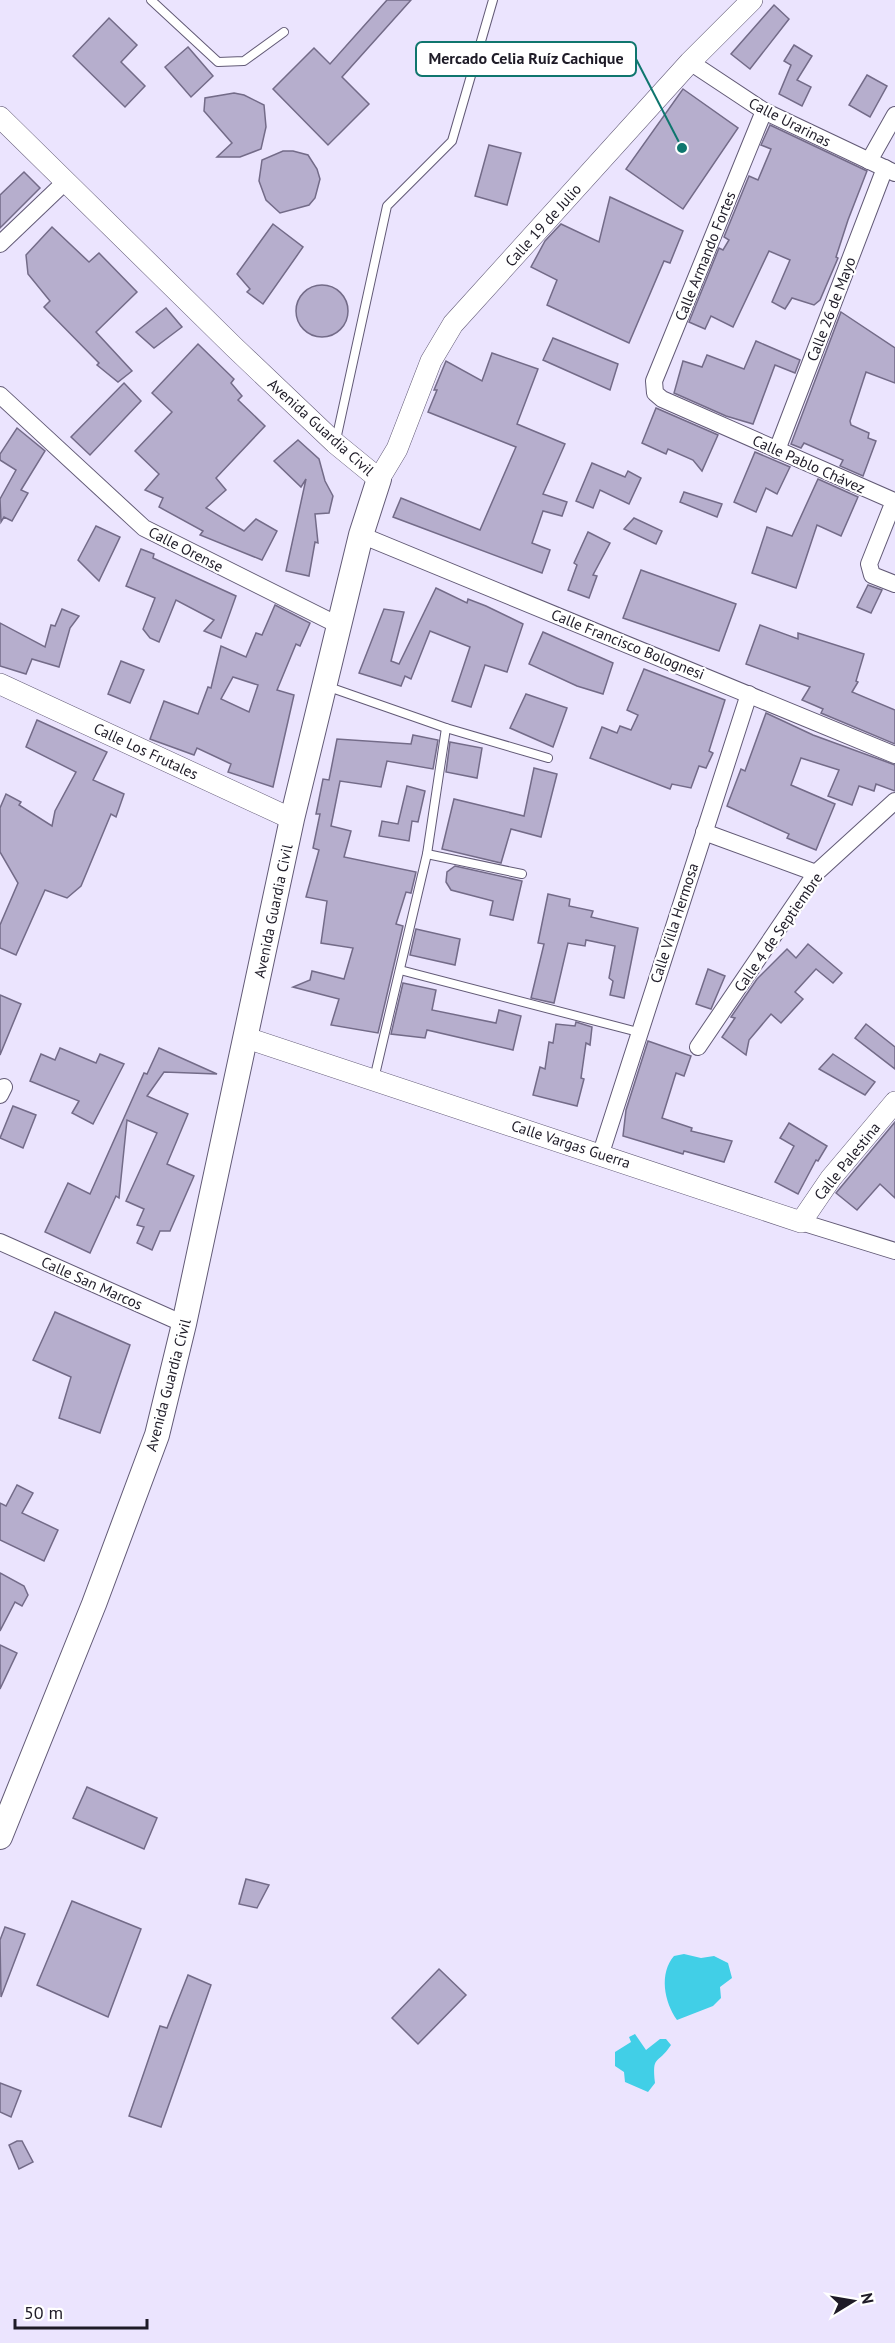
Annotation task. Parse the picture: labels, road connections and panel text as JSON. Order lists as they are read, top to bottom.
{
  "streets": {
    "main road": ["Avenida Guardia Civil"],
    "street": [
      "Calle Urarinas",
      "Calle 19 de Julio",
      "Calle Armando Fortes",
      "Calle 26 de Mayo",
      "Calle Pablo Chávez",
      "Calle Orense",
      "Calle Francisco Bolognesi",
      "Calle Los Frutales",
      "Calle Villa Hermosa",
      "Calle 4 de Septiembre",
      "Calle Vargas Guerra",
      "Calle Palestina",
      "Calle San Marcos"
    ]
  },
  "crossings": [
    ["Calle Urarinas", "Calle 19 de Julio"],
    ["Calle Urarinas", "Calle Armando Fortes"],
    ["Calle Urarinas", "Calle 26 de Mayo"],
    ["Calle 19 de Julio", "Avenida Guardia Civil"],
    ["Calle Armando Fortes", "Calle Pablo Chávez"],
    ["Calle 26 de Mayo", "Calle Pablo Chávez"],
    ["Avenida Guardia Civil", "Calle Orense"],
    ["Avenida Guardia Civil", "Calle Francisco Bolognesi"],
    ["Avenida Guardia Civil", "Calle Los Frutales"],
    ["Avenida Guardia Civil", "Calle Vargas Guerra"],
    ["Avenida Guardia Civil", "Calle San Marcos"],
    ["Calle Francisco Bolognesi", "Calle Villa Hermosa"],
    ["Calle Villa Hermosa", "Calle Vargas Guerra"],
    ["Calle Vargas Guerra", "Calle Palestina"]
  ],
  "places": ["Mercado Celia Ruíz Cachique"],
  "scale_bar": "50 m",
  "north": "right"
}
